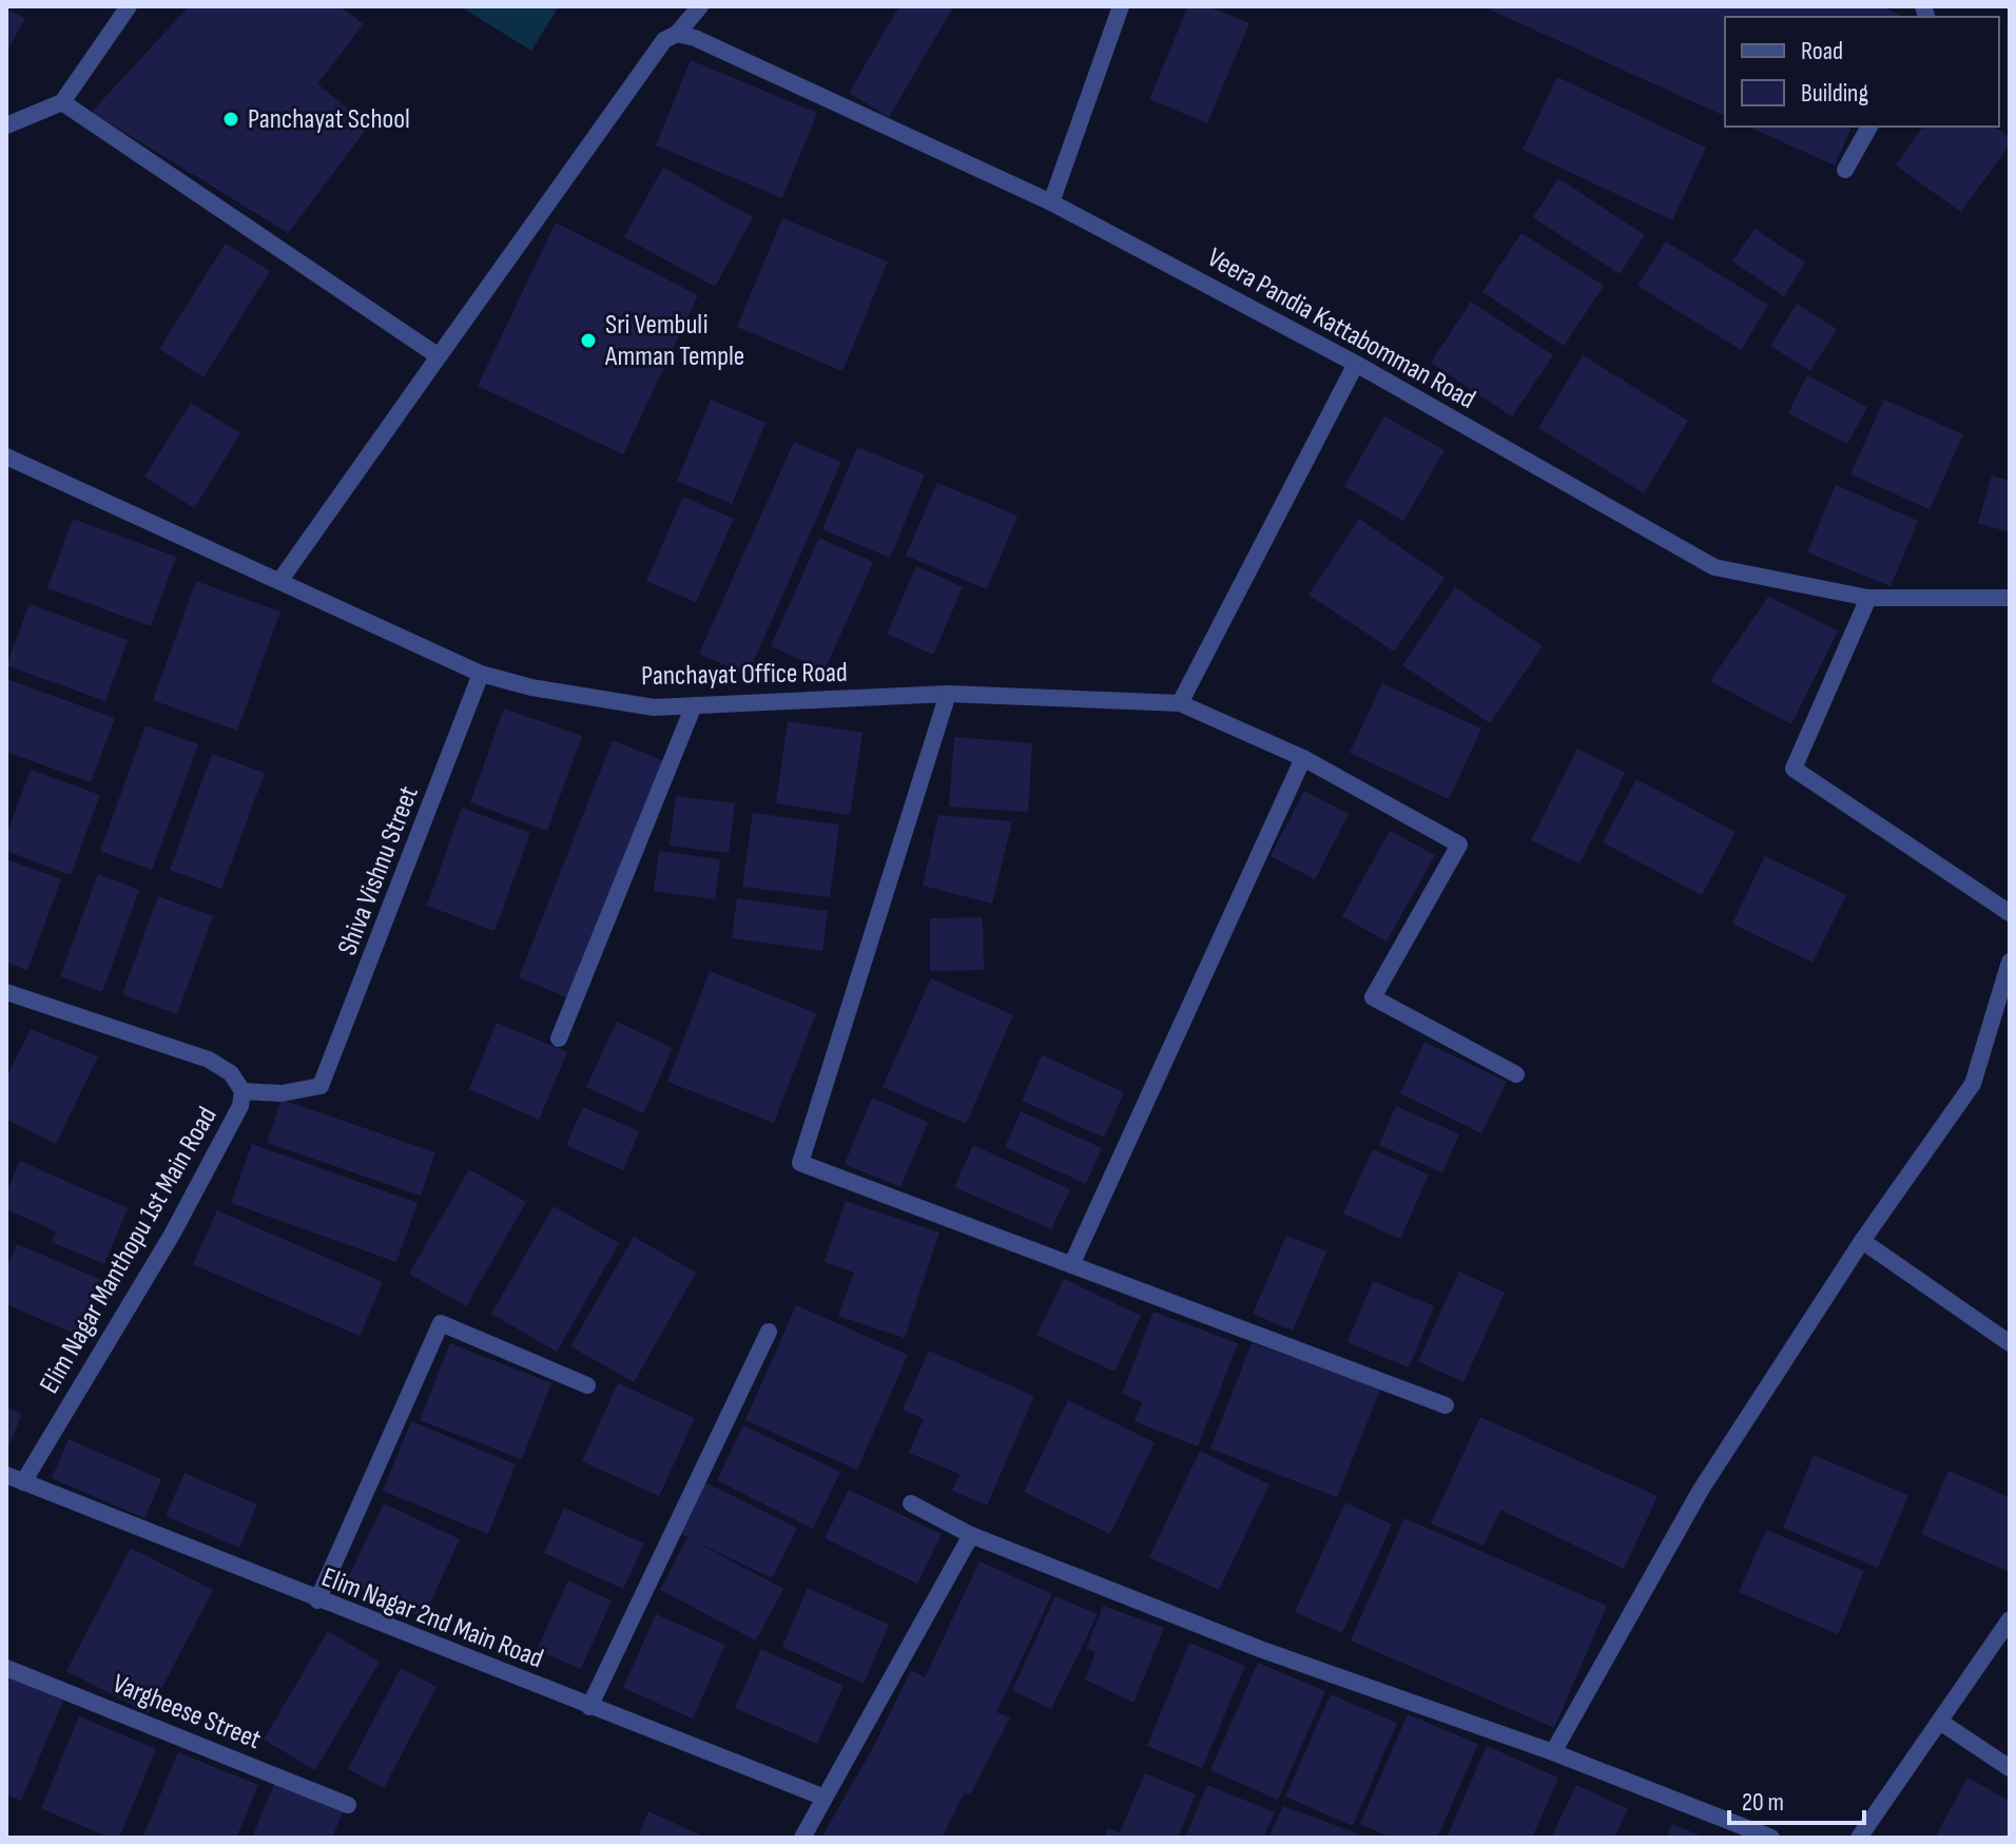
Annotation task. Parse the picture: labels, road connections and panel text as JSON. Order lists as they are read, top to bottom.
{
  "streets": {
    "street": [
      "Veera Pandia Kattabomman Road",
      "Panchayat Office Road",
      "Shiva Vishnu Street",
      "Elim Nagar Manthopu 1st Main Road",
      "Elim Nagar 2nd Main Road",
      "Vargheese Street"
    ]
  },
  "crossings": [
    ["Panchayat Office Road", "Shiva Vishnu Street"],
    ["Shiva Vishnu Street", "Elim Nagar Manthopu 1st Main Road"],
    ["Elim Nagar Manthopu 1st Main Road", "Elim Nagar 2nd Main Road"]
  ],
  "places": ["Panchayat School", "Sri Vembuli Amman Temple"],
  "legend": ["Road", "Building"],
  "scale_bar": "20 m"
}
